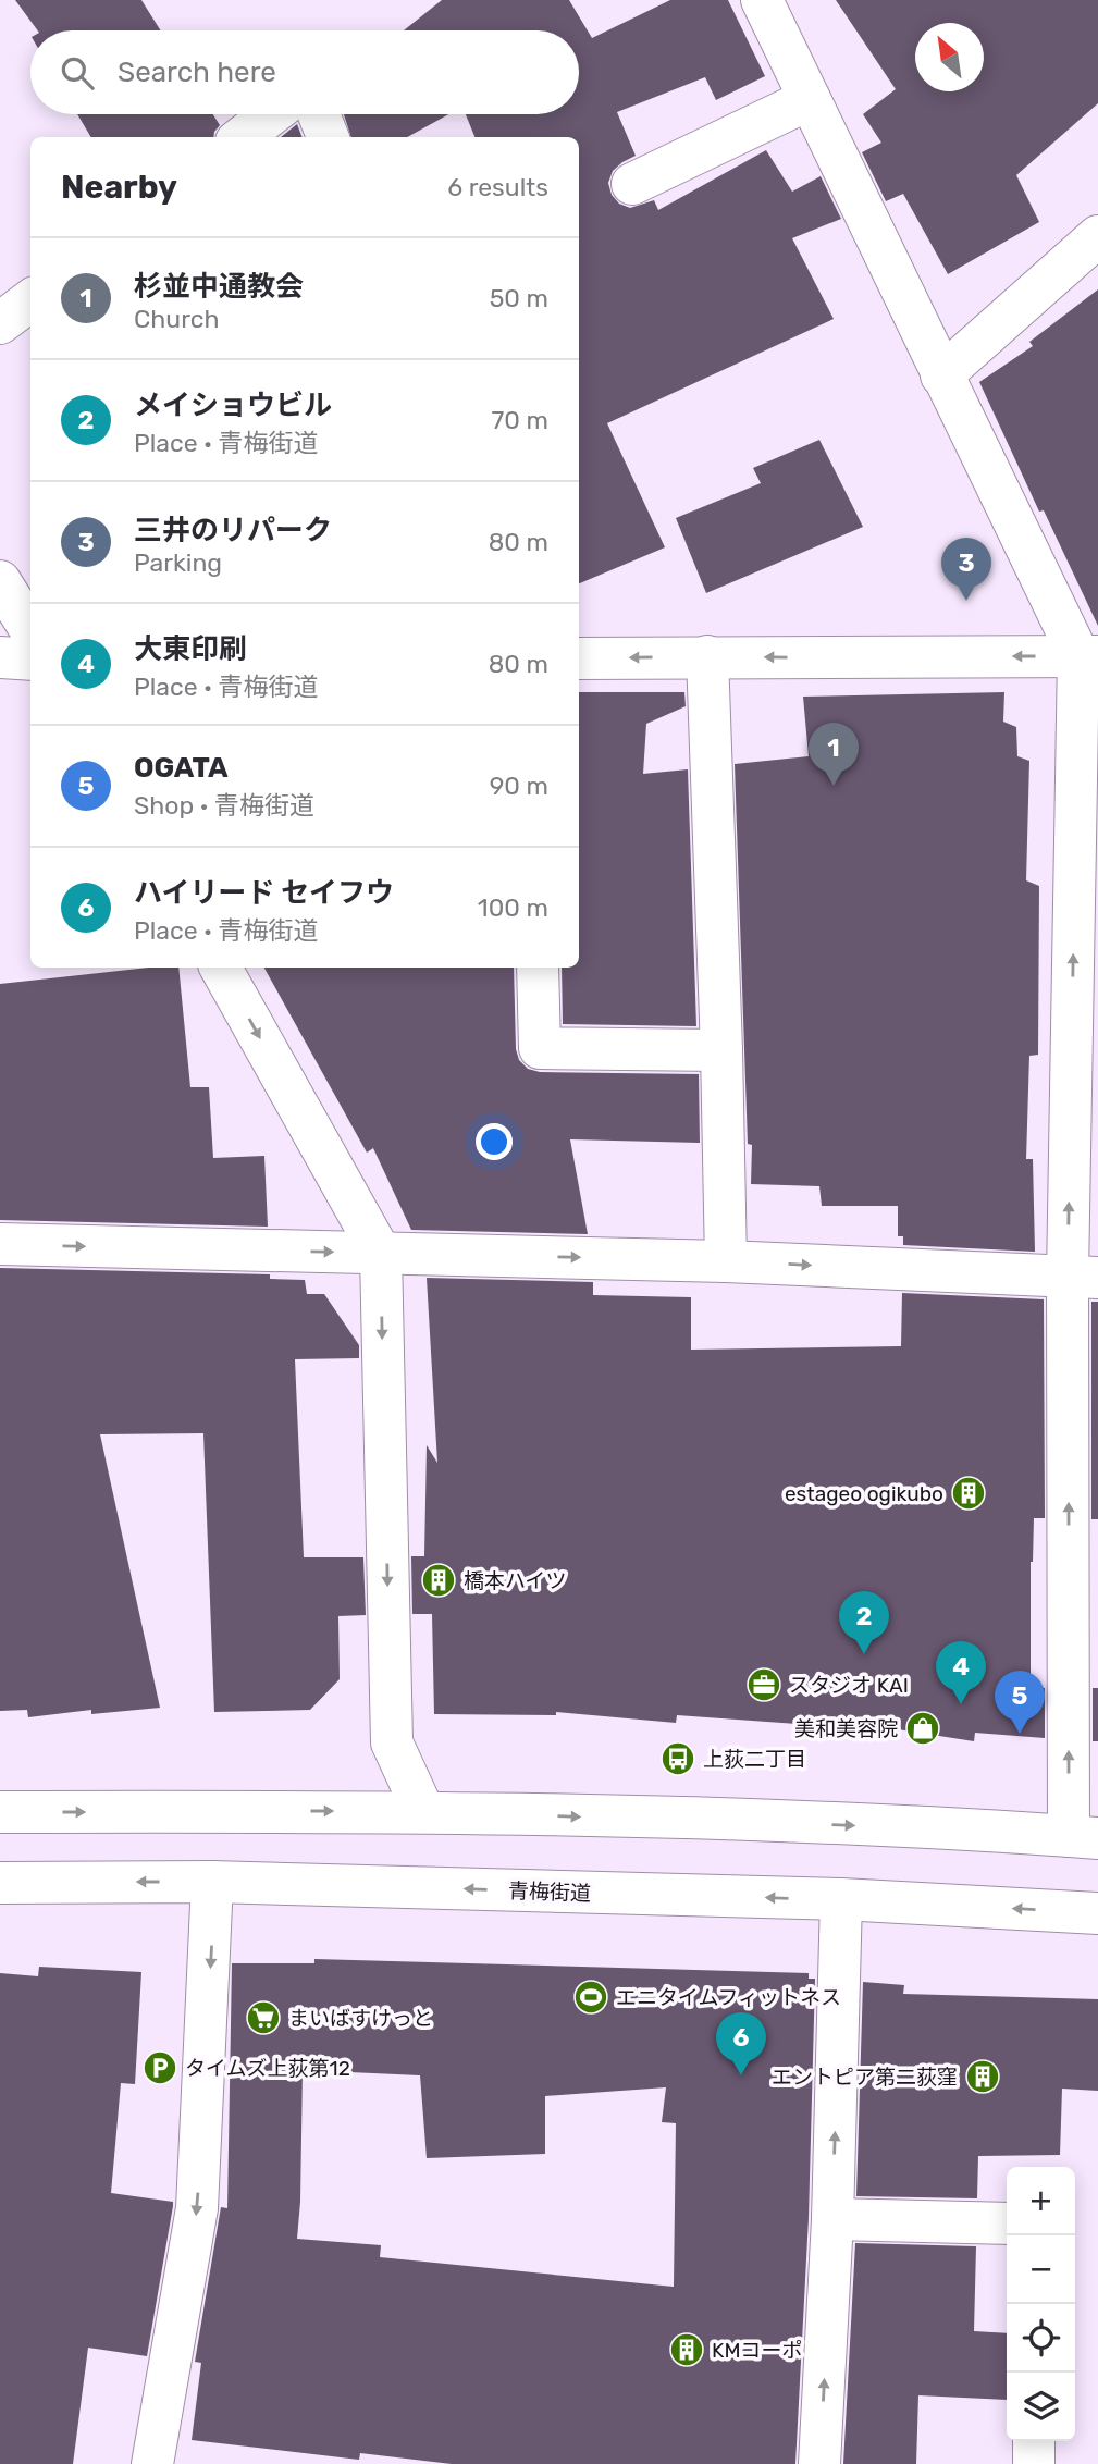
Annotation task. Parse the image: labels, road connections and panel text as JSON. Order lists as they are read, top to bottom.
{
  "streets": {
    "street": ["青梅街道"]
  },
  "places": {
    "building": [
      "estageo ogikubo",
      "橋本ハイツ",
      "エントピア第二荻窪",
      "KMコーポ"
    ],
    "office": ["スタジオ KAI"],
    "shop": ["美和美容院"],
    "bus stop": ["上荻二丁目"],
    "sports": ["エニタイムフィットネス"],
    "supermarket": ["まいばすけっと"],
    "parking": ["タイムズ上荻第12"]
  },
  "north": "top left",
  "page": {
    "search": "Search here",
    "heading": ["Nearby", "6 results"],
    "list": [
      {
        "mark": "1",
        "name": "杉並中通教会",
        "note": "Church",
        "value": "50 m"
      },
      {
        "mark": "2",
        "name": "メイショウビル",
        "note": "Place · 青梅街道",
        "value": "70 m"
      },
      {
        "mark": "3",
        "name": "三井のリパーク",
        "note": "Parking",
        "value": "80 m"
      },
      {
        "mark": "4",
        "name": "大東印刷",
        "note": "Place · 青梅街道",
        "value": "80 m"
      },
      {
        "mark": "5",
        "name": "OGATA",
        "note": "Shop · 青梅街道",
        "value": "90 m"
      },
      {
        "mark": "6",
        "name": "ハイリード セイフウ",
        "note": "Place · 青梅街道",
        "value": "100 m"
      }
    ],
    "pins": [
      "3",
      "1",
      "2",
      "4",
      "5",
      "6"
    ],
    "map_buttons": ["+", "−"]
  }
}
